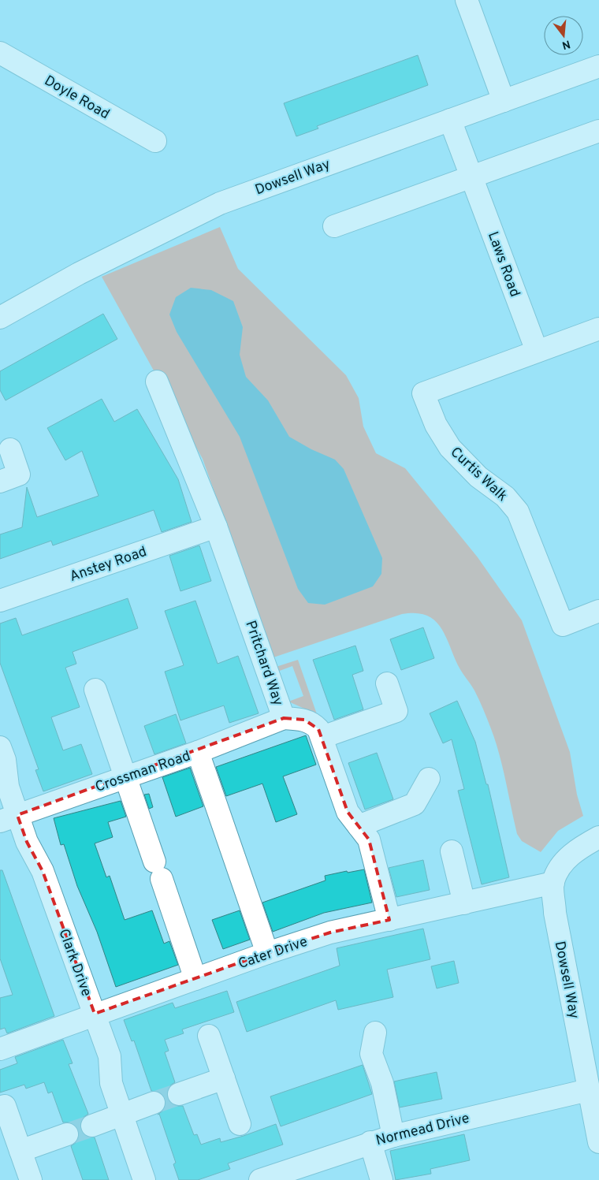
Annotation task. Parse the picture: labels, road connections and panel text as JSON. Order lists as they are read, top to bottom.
{
  "streets": {
    "street": [
      "Doyle Road",
      "Dowsell Way",
      "Laws Road",
      "Curtis Walk",
      "Anstey Road",
      "Pritchard Way",
      "Crossman Road",
      "Cater Drive",
      "Clark Drive",
      "Normead Drive"
    ]
  },
  "crossings": [
    ["Dowsell Way", "Laws Road"],
    ["Dowsell Way", "Cater Drive"],
    ["Dowsell Way", "Normead Drive"],
    ["Laws Road", "Curtis Walk"],
    ["Anstey Road", "Pritchard Way"],
    ["Pritchard Way", "Crossman Road"],
    ["Pritchard Way", "Cater Drive"],
    ["Crossman Road", "Clark Drive"],
    ["Cater Drive", "Clark Drive"]
  ],
  "north": "bottom"
}
